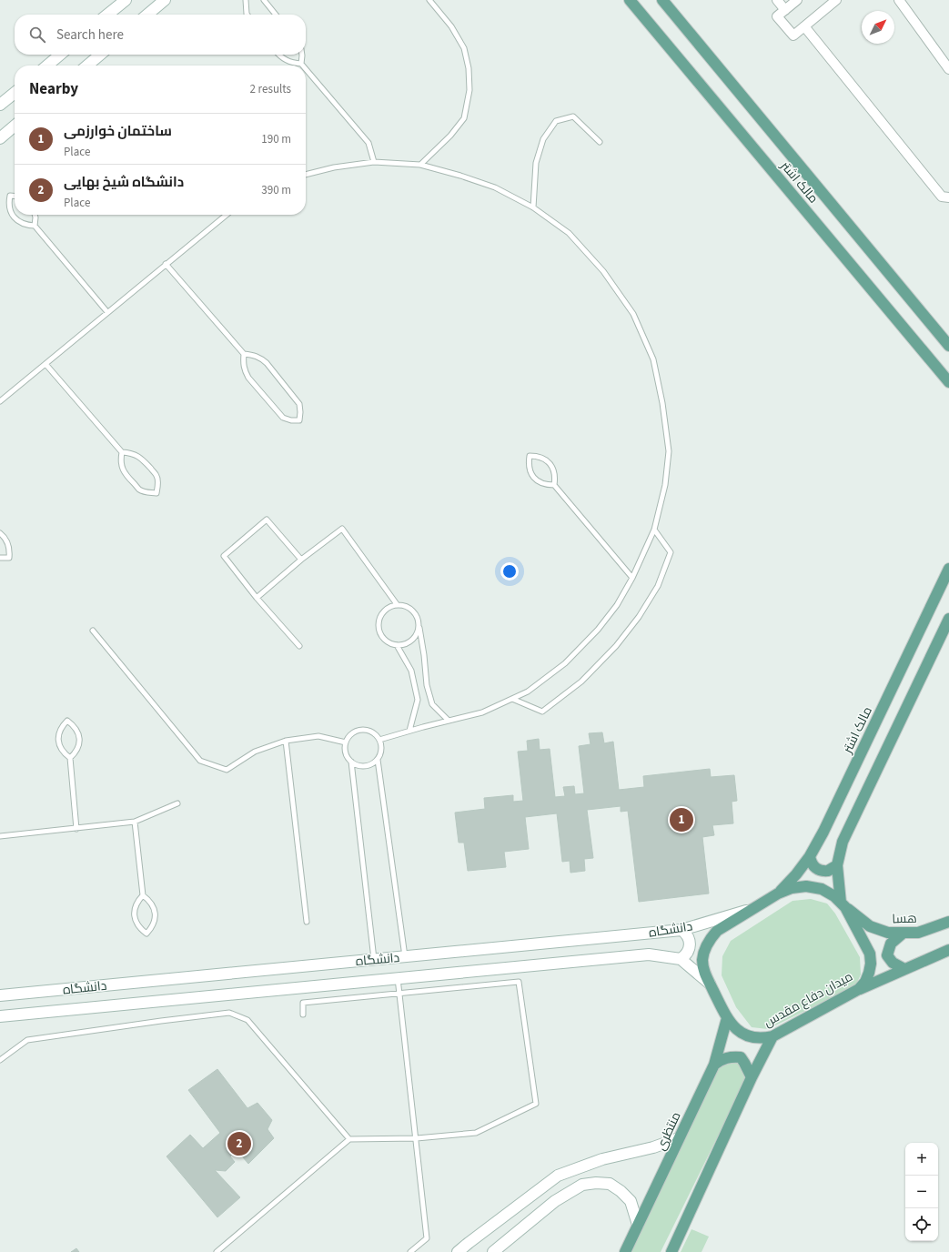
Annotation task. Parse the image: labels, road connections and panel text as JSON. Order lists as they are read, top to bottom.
{
  "streets": {
    "main road": [
      "مالک اشتر",
      "هسا",
      "دانشگاه",
      "میدان دفاع مقدس",
      "منتظری"
    ]
  },
  "crossings": [
    ["مالک اشتر", "میدان دفاع مقدس"],
    ["هسا", "میدان دفاع مقدس"],
    ["دانشگاه", "میدان دفاع مقدس"],
    ["میدان دفاع مقدس", "منتظری"]
  ],
  "north": "top right",
  "page": {
    "search": "Search here",
    "heading": ["Nearby", "2 results"],
    "list": [
      {
        "mark": "1",
        "name": "ساختمان خوارزمی",
        "note": "Place",
        "value": "190 m"
      },
      {
        "mark": "2",
        "name": "دانشگاه شیخ بهایی",
        "note": "Place",
        "value": "390 m"
      }
    ],
    "pins": ["1", "2"],
    "map_buttons": ["+", "−"]
  }
}
